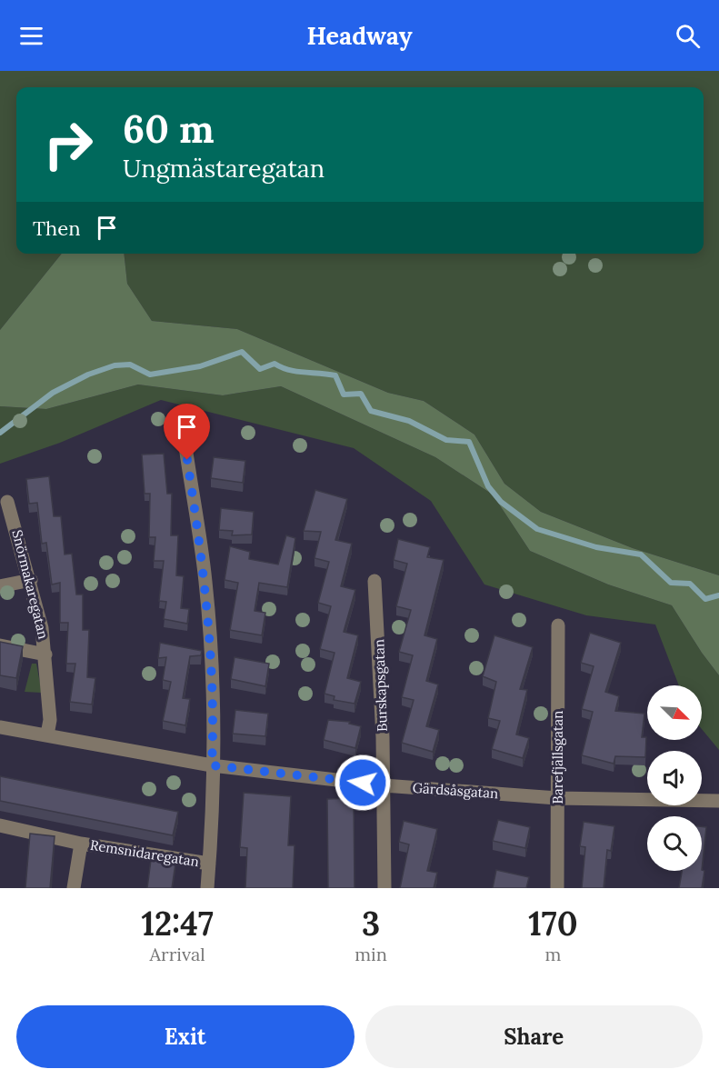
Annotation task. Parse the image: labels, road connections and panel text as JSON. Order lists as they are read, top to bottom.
{
  "streets": {
    "street": [
      "Snörmakaregatan",
      "Burskapsgatan",
      "Barefjällsgatan",
      "Gärdsåsgatan",
      "Remsnidaregatan"
    ]
  },
  "crossings": [
    ["Snörmakaregatan", "Gärdsåsgatan"],
    ["Burskapsgatan", "Gärdsåsgatan"],
    ["Barefjällsgatan", "Gärdsåsgatan"]
  ],
  "north": "bottom right",
  "page": {
    "header": "Headway",
    "turn": ["60 m", "Ungmästaregatan"],
    "then": "Then",
    "eta": [
      "12:47",
      "Arrival",
      "3",
      "min",
      "170",
      "m"
    ],
    "buttons": ["Exit", "Share"]
  }
}
